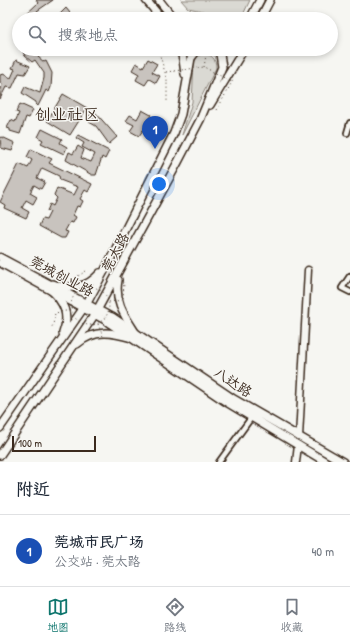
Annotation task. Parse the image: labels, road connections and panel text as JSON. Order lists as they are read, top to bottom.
{
  "streets": {
    "main road": ["莞太路", "八达路"],
    "street": ["莞城创业路"]
  },
  "crossings": [
    ["莞太路", "莞城创业路"],
    ["莞城创业路", "八达路"]
  ],
  "districts": ["创业社区"],
  "scale_bar": "100 m",
  "page": {
    "search": "搜索地点",
    "pins": "1",
    "scale": "100 m",
    "heading": "附近",
    "list": [
      {
        "mark": "1",
        "name": "莞城市民广场",
        "note": "公交站 · 莞太路",
        "value": "40 m"
      }
    ],
    "nav": ["地图", "路线", "收藏"]
  }
}
